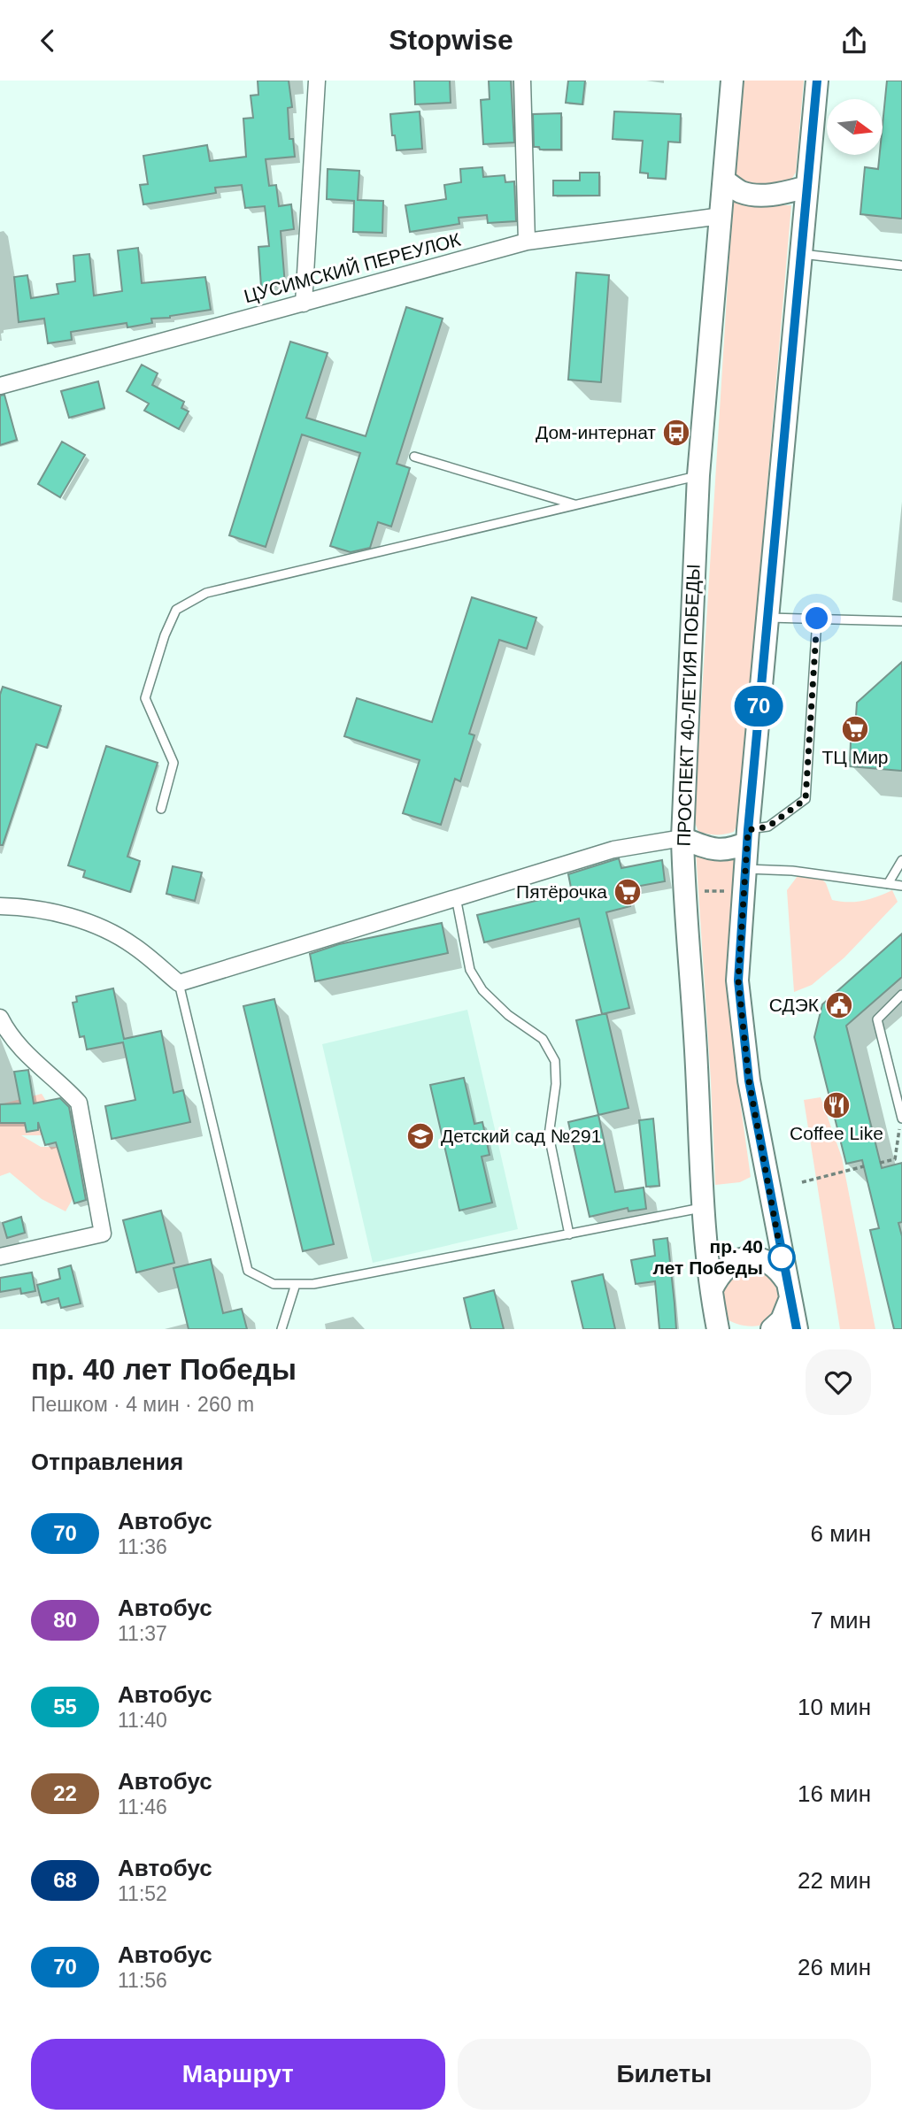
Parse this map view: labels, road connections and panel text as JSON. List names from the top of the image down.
{
  "streets": {
    "main road": ["ПРОСПЕКТ 40-ЛЕТИЯ ПОБЕДЫ"],
    "street": ["ЦУСИМСКИЙ ПЕРЕУЛОК"]
  },
  "crossings": [
    ["ЦУСИМСКИЙ ПЕРЕУЛОК", "ПРОСПЕКТ 40-ЛЕТИЯ ПОБЕДЫ"]
  ],
  "places": {
    "bus stop": ["Дом-интернат"],
    "supermarket": ["ТЦ Мир", "Пятёрочка"],
    "public building": ["СДЭК"],
    "restaurant": ["Coffee Like"],
    "school or university": ["Детский сад №291"],
    "other": ["пр. 40 лет Победы"]
  },
  "lines": ["bus line 70"],
  "north": "right",
  "page": {
    "header": "Stopwise",
    "on_map": "70",
    "heading": [
      ["пр. 40 лет Победы", "Пешком · 4 мин · 260 m"],
      "Отправления"
    ],
    "list": [
      {
        "mark": "70",
        "name": "Автобус",
        "note": "11:36",
        "value": "6 мин"
      },
      {
        "mark": "80",
        "name": "Автобус",
        "note": "11:37",
        "value": "7 мин"
      },
      {
        "mark": "55",
        "name": "Автобус",
        "note": "11:40",
        "value": "10 мин"
      },
      {
        "mark": "22",
        "name": "Автобус",
        "note": "11:46",
        "value": "16 мин"
      },
      {
        "mark": "68",
        "name": "Автобус",
        "note": "11:52",
        "value": "22 мин"
      },
      {
        "mark": "70",
        "name": "Автобус",
        "note": "11:56",
        "value": "26 мин"
      }
    ],
    "buttons": ["Маршрут", "Билеты"]
  }
}
